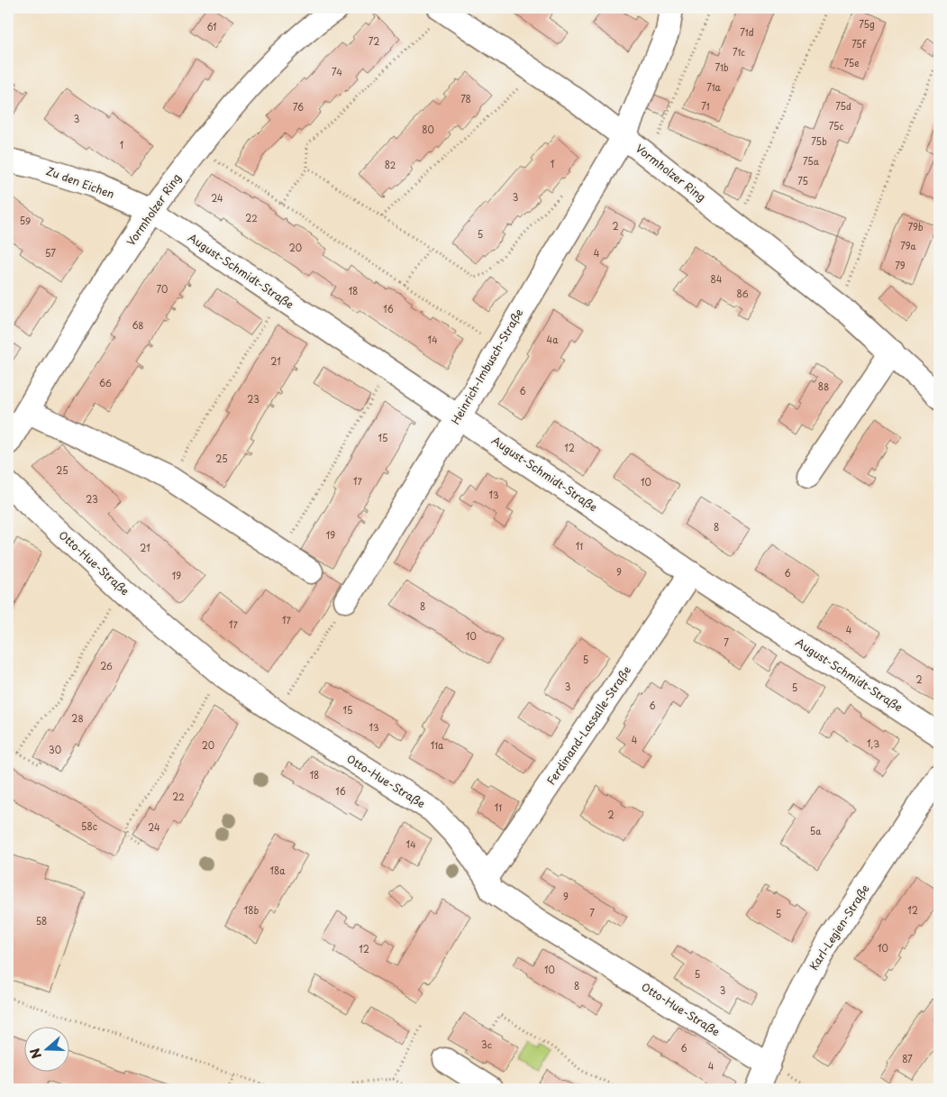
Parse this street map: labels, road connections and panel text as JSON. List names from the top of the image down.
{
  "streets": {
    "street": [
      "Vormholzer Ring",
      "Zu den Eichen",
      "August-Schmidt-Straße",
      "Heinrich-Imbusch-Straße",
      "Otto-Hue-Straße",
      "Ferdinand-Lassalle-Straße",
      "Karl-Legien-Straße"
    ]
  },
  "crossings": [
    ["Vormholzer Ring", "Zu den Eichen"],
    ["Vormholzer Ring", "August-Schmidt-Straße"],
    ["Vormholzer Ring", "Heinrich-Imbusch-Straße"],
    ["Zu den Eichen", "August-Schmidt-Straße"],
    ["August-Schmidt-Straße", "Heinrich-Imbusch-Straße"],
    ["August-Schmidt-Straße", "Ferdinand-Lassalle-Straße"],
    ["Otto-Hue-Straße", "Ferdinand-Lassalle-Straße"],
    ["Otto-Hue-Straße", "Karl-Legien-Straße"]
  ],
  "house_numbers": [
    "75g",
    "61",
    "71d",
    "72",
    "75f",
    "71c",
    "75e",
    "71b",
    "74",
    "71a",
    "78",
    "71",
    "75d",
    "76",
    "3",
    "75c",
    "80",
    "75b",
    "1",
    "75a",
    "1",
    "82",
    "75",
    "3",
    "24",
    "22",
    "59",
    "2",
    "79b",
    "5",
    "79a",
    "20",
    "57",
    "4",
    "79",
    "84",
    "70",
    "18",
    "86",
    "16",
    "68",
    "14",
    "4a",
    "21",
    "66",
    "88",
    "6",
    "23",
    "15",
    "12",
    "25",
    "25",
    "17",
    "10",
    "13",
    "23",
    "8",
    "19",
    "11",
    "21",
    "9",
    "6",
    "19",
    "8",
    "17",
    "17",
    "4",
    "10",
    "7",
    "5",
    "26",
    "2",
    "3",
    "5",
    "6",
    "15",
    "28",
    "13",
    "4",
    "1,3",
    "20",
    "11a",
    "30",
    "18",
    "16",
    "22",
    "11",
    "2",
    "58c",
    "24",
    "5a",
    "14",
    "18a",
    "9",
    "18b",
    "12",
    "7",
    "5",
    "58",
    "10",
    "12",
    "10",
    "5",
    "8",
    "3",
    "3c",
    "6",
    "87",
    "4"
  ],
  "north": "left"
}
